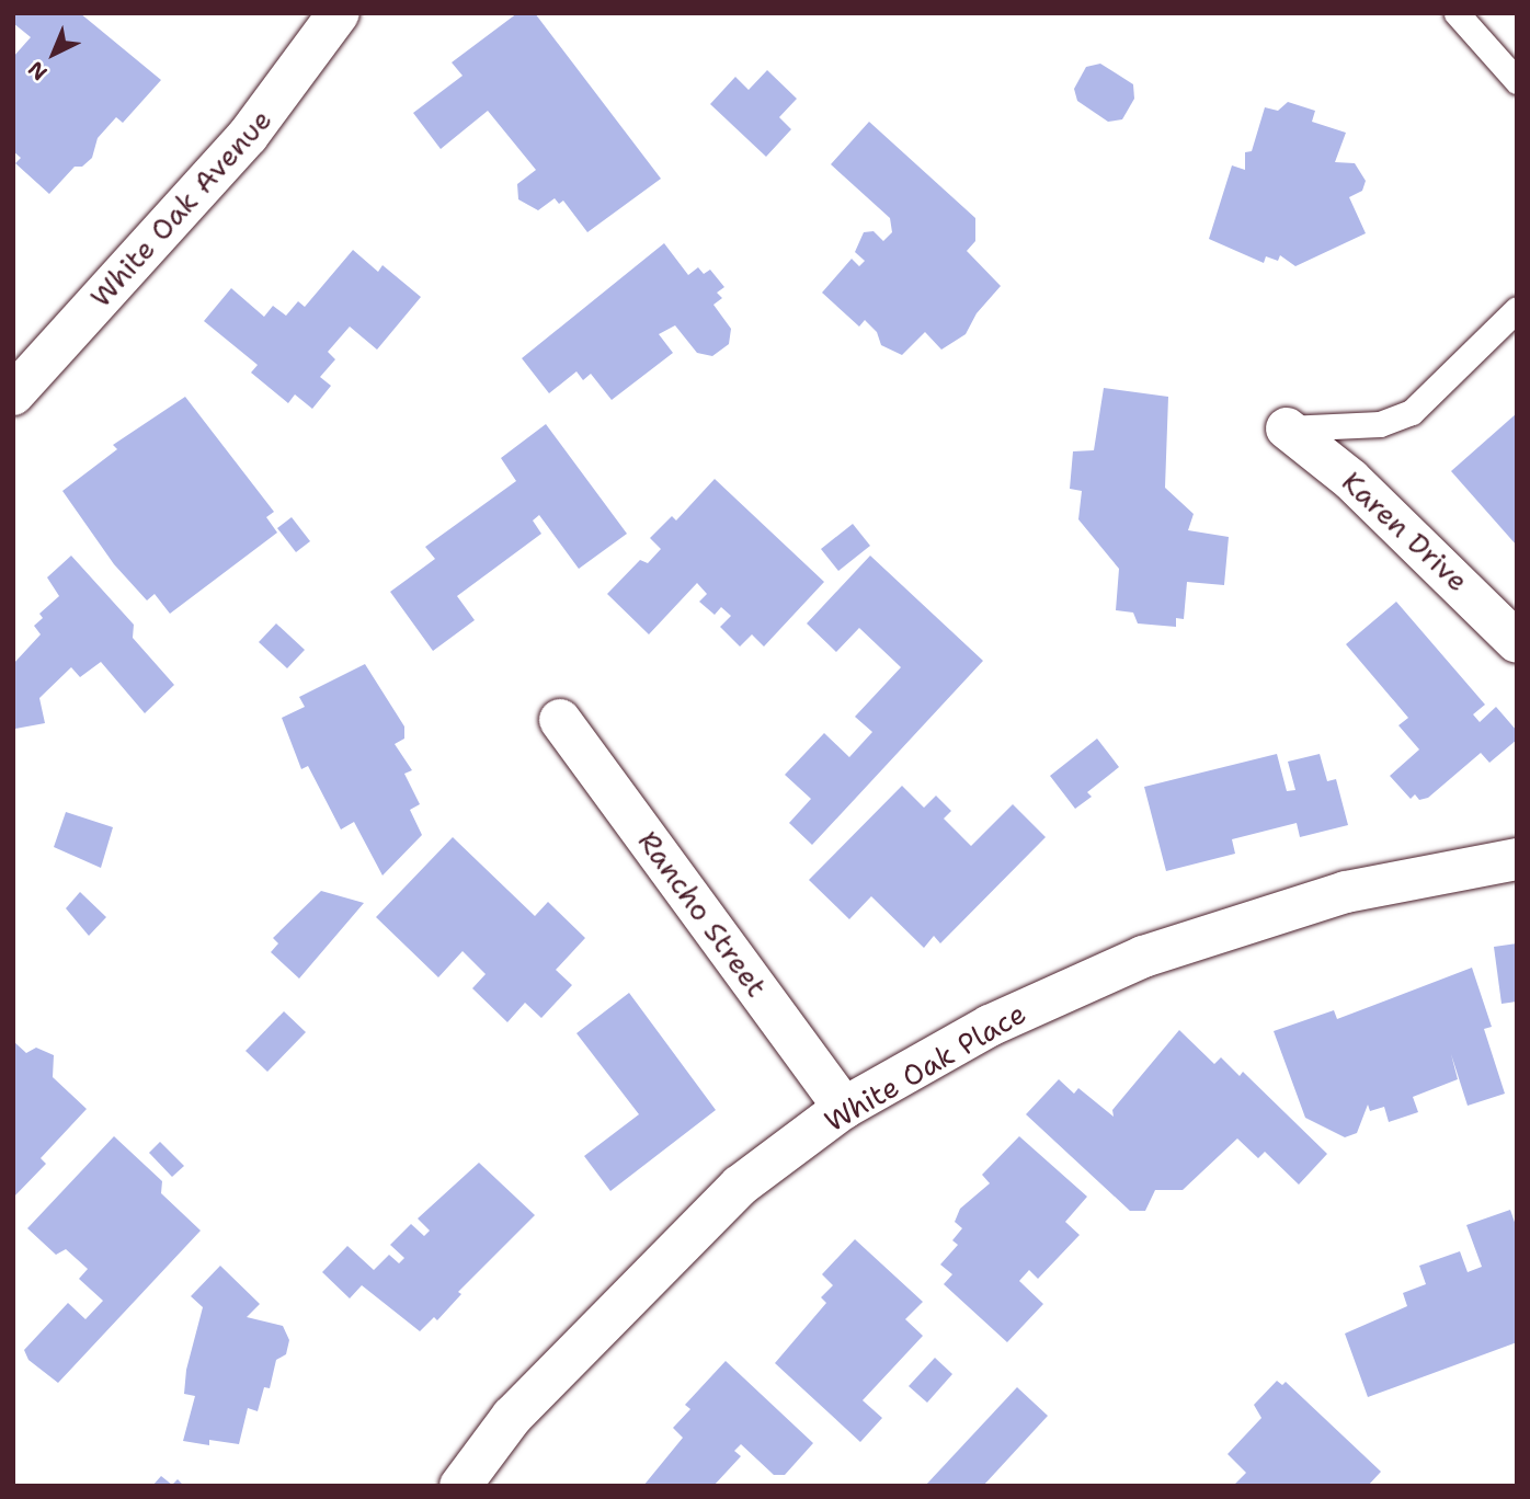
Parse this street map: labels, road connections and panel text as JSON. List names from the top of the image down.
{
  "streets": {
    "street": [
      "White Oak Avenue",
      "Karen Drive",
      "Rancho Street",
      "White Oak Place"
    ]
  },
  "crossings": [
    ["Rancho Street", "White Oak Place"]
  ],
  "north": "bottom left"
}
